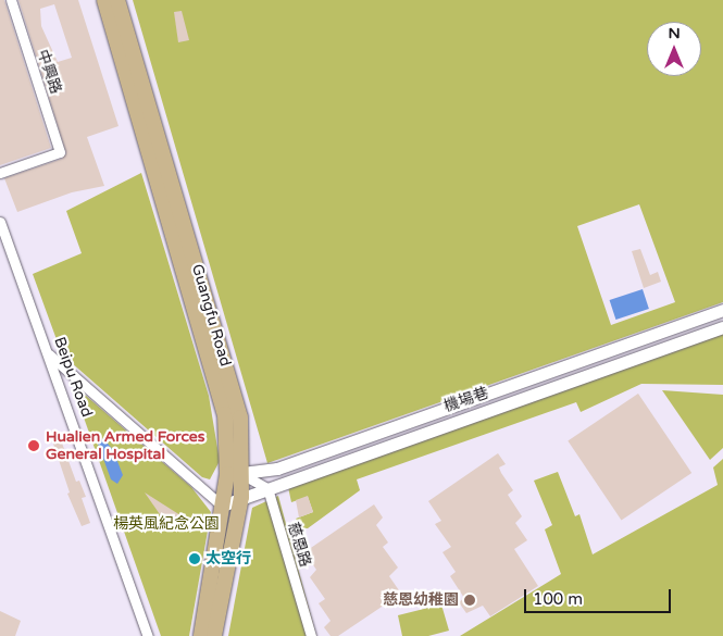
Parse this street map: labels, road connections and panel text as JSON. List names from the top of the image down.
{
  "streets": {
    "main road": ["Guangfu Road"],
    "street": [
      "中興路",
      "Beipu Road",
      "機場巷",
      "慈恩路"
    ]
  },
  "crossings": [
    ["Guangfu Road", "機場巷"],
    ["機場巷", "慈恩路"]
  ],
  "parks": ["楊英風紀念公園"],
  "places": ["Hualien Armed Forces General Hospital", "太空行", "慈恩幼稚園"],
  "scale_bar": "100 m",
  "north": "top"
}
